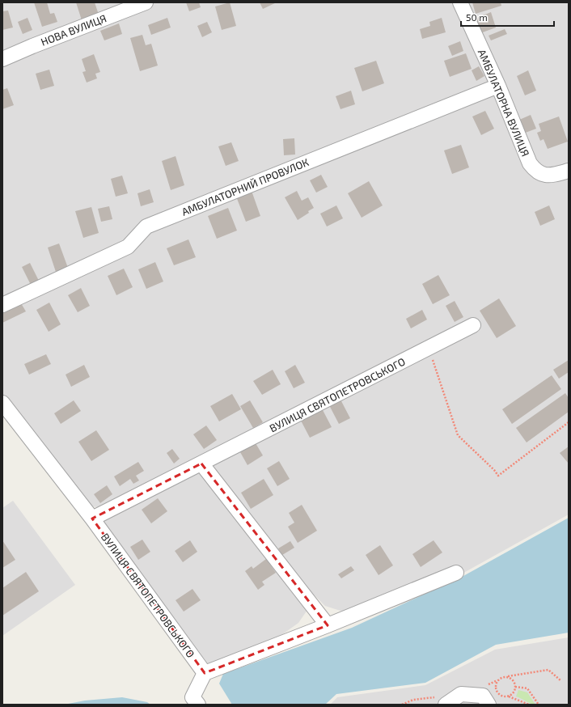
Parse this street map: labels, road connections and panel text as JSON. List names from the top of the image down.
{
  "streets": {
    "street": [
      "НОВА ВУЛИЦЯ",
      "АМБУЛАТОРНА ВУЛИЦЯ",
      "АМБУЛАТОРНИЙ ПРОВУЛОК",
      "ВУЛИЦЯ СВЯТОПЕТРОВСЬКОГО"
    ]
  },
  "crossings": [
    ["АМБУЛАТОРНА ВУЛИЦЯ", "АМБУЛАТОРНИЙ ПРОВУЛОК"]
  ],
  "scale_bar": "50 m"
}
